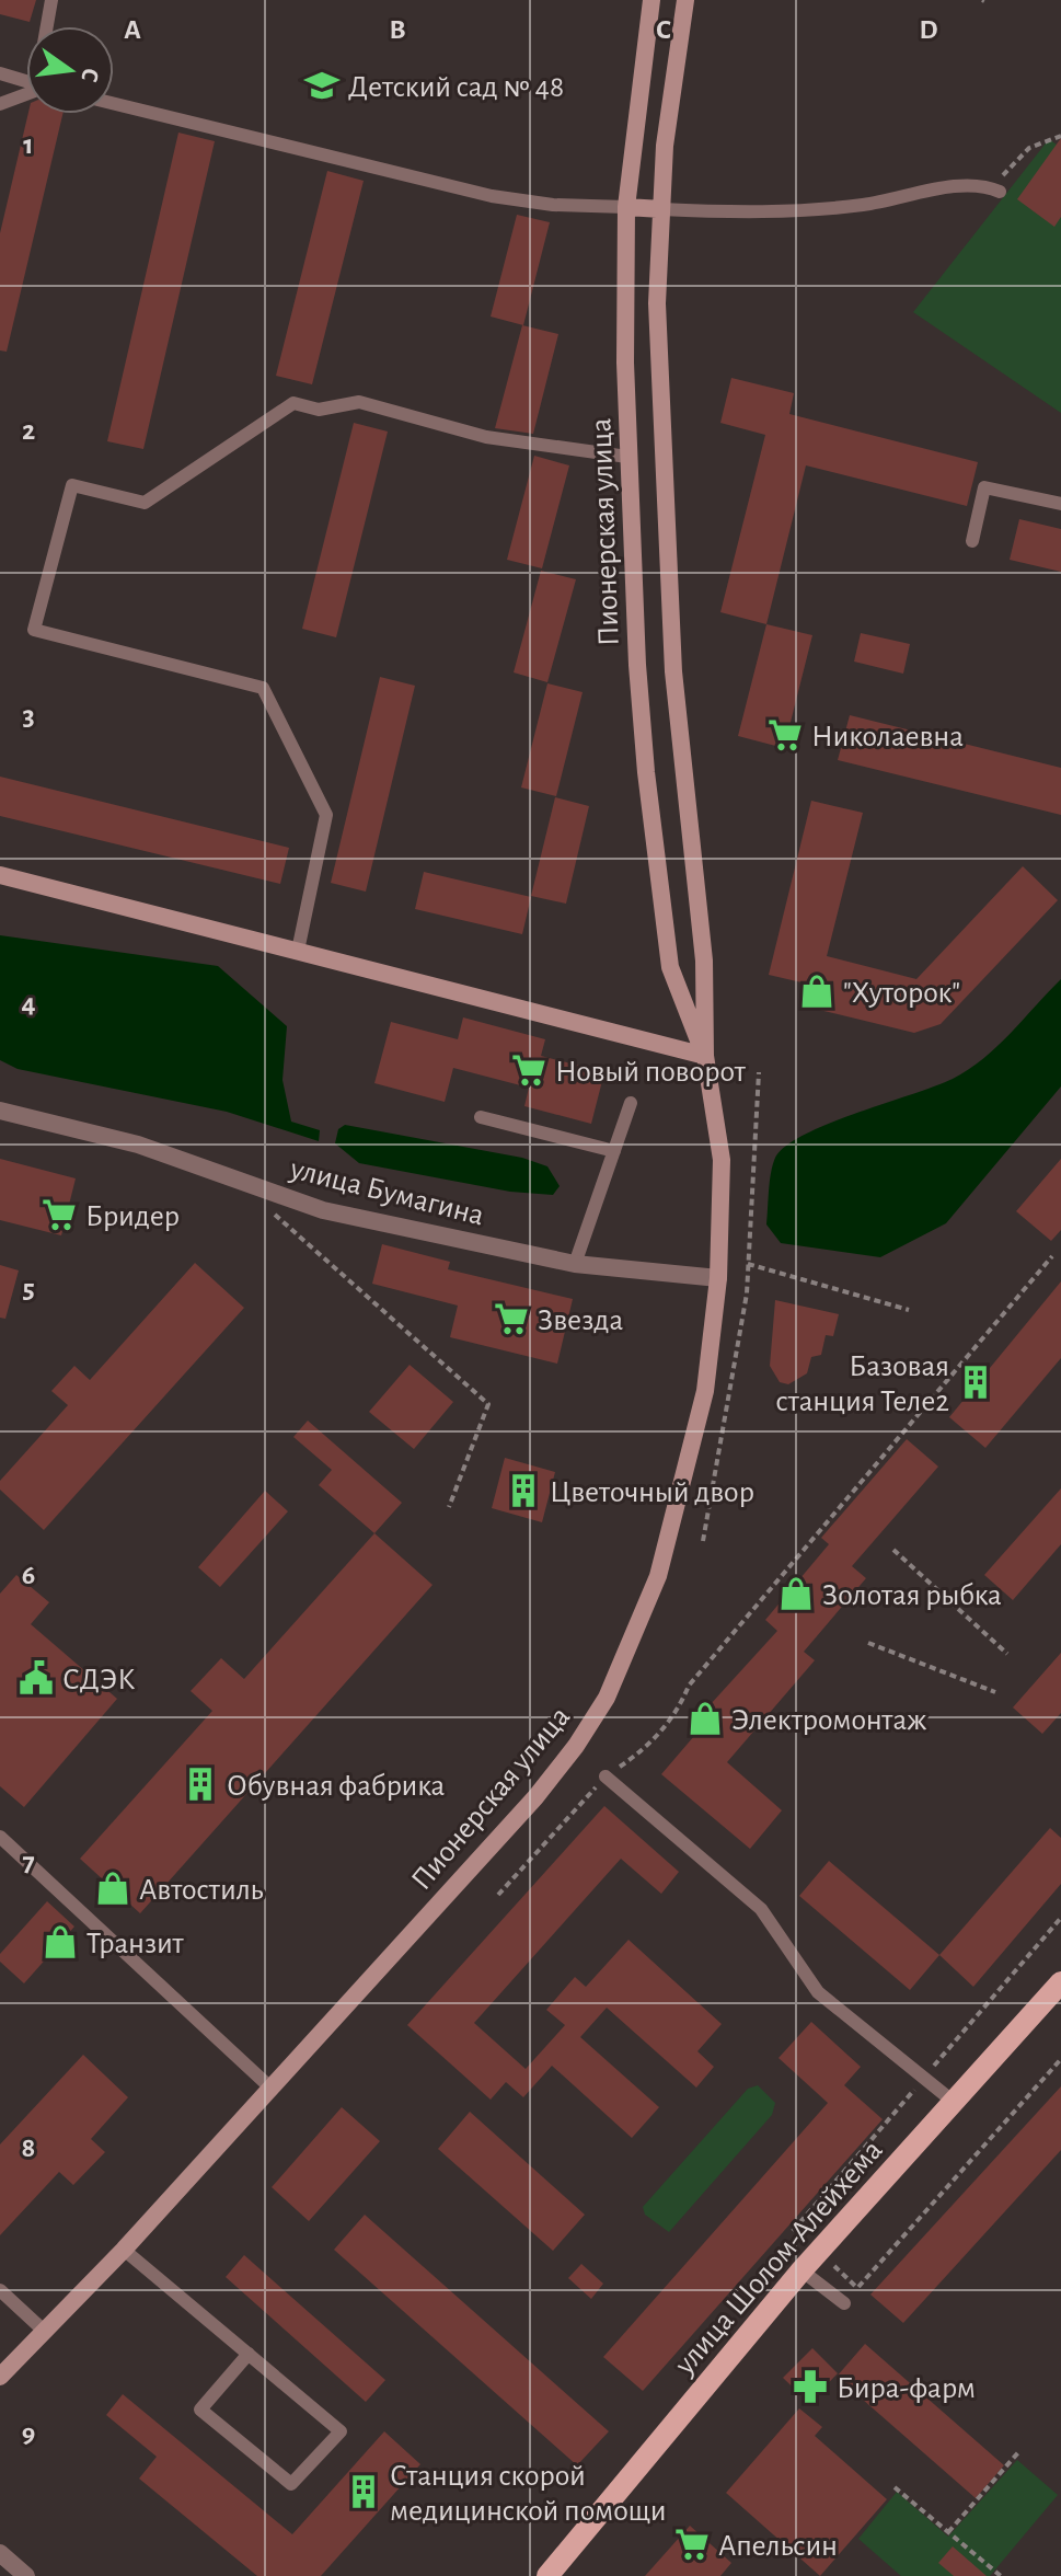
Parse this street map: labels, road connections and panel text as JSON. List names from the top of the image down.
{
  "streets": {
    "main road": ["Пионерская улица", "улица Шолом-Алейхема"],
    "street": ["улица Бумагина"]
  },
  "crossings": [
    ["Пионерская улица", "улица Бумагина"]
  ],
  "places": {
    "school or university": ["Детский сад № 48"],
    "supermarket": [
      "Николаевна",
      "Новый поворот",
      "Бридер",
      "Звезда",
      "Апельсин"
    ],
    "shop": [
      "\"Хуторок\"",
      "Золотая рыбка",
      "Электромонтаж",
      "Автостиль",
      "Транзит"
    ],
    "building": [
      "Базовая станция Теле2",
      "Цветочный двор",
      "Обувная фабрика",
      "Станция скорой медицинской помощи"
    ],
    "public building": ["СДЭК"],
    "pharmacy": ["Бира-фарм"]
  },
  "north": "right",
  "grid": {
    "columns": [
      "A",
      "B",
      "C",
      "D"
    ],
    "rows": [
      "1",
      "2",
      "3",
      "4",
      "5",
      "6",
      "7",
      "8",
      "9"
    ]
  }
}
